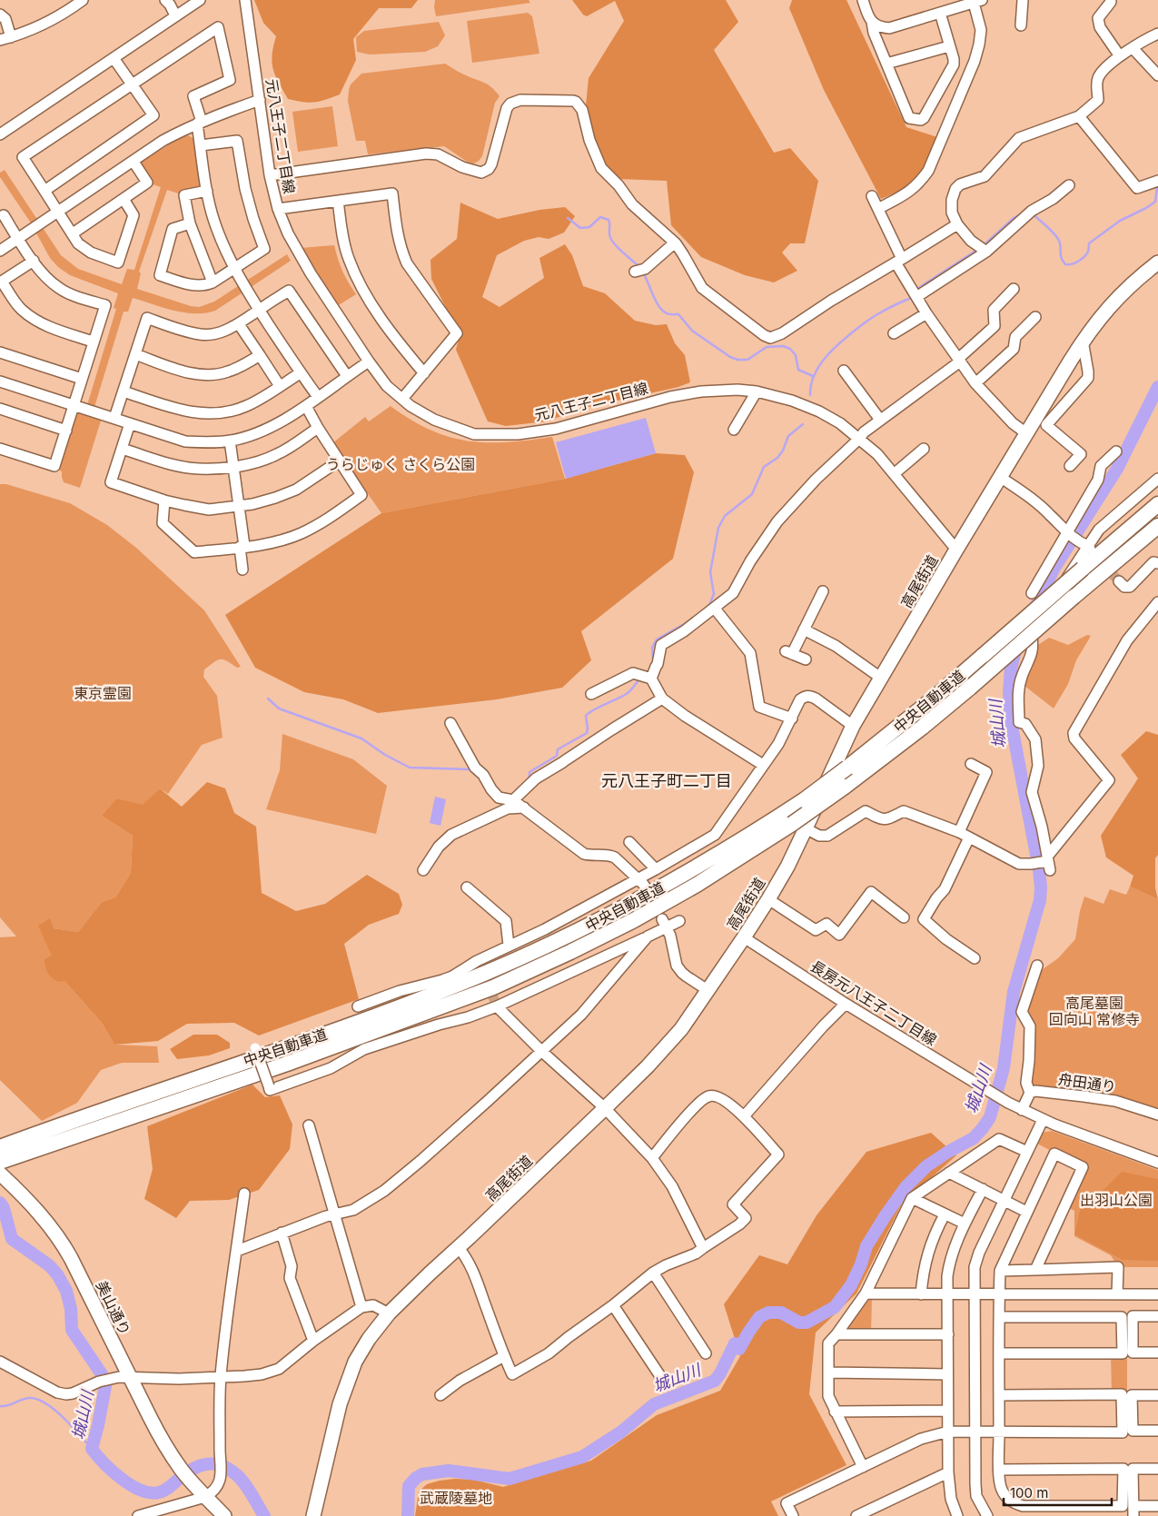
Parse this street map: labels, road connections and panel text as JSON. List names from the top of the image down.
{
  "streets": {
    "highway": ["中央自動車道"],
    "main road": ["高尾街道", "美山通り"],
    "street": ["元八王子二丁目線", "長房元八王子二丁目線", "舟田通り"]
  },
  "crossings": [
    ["元八王子二丁目線", "高尾街道"],
    ["高尾街道", "中央自動車道"],
    ["高尾街道", "長房元八王子二丁目線"]
  ],
  "districts": ["元八王子町二丁目"],
  "water": ["城山川"],
  "parks": [
    "うらじゅく さくら公園",
    "東京霊園",
    "高尾墓園 回向山 常修寺",
    "出羽山公園",
    "武蔵陵墓地"
  ],
  "scale_bar": "100 m"
}
